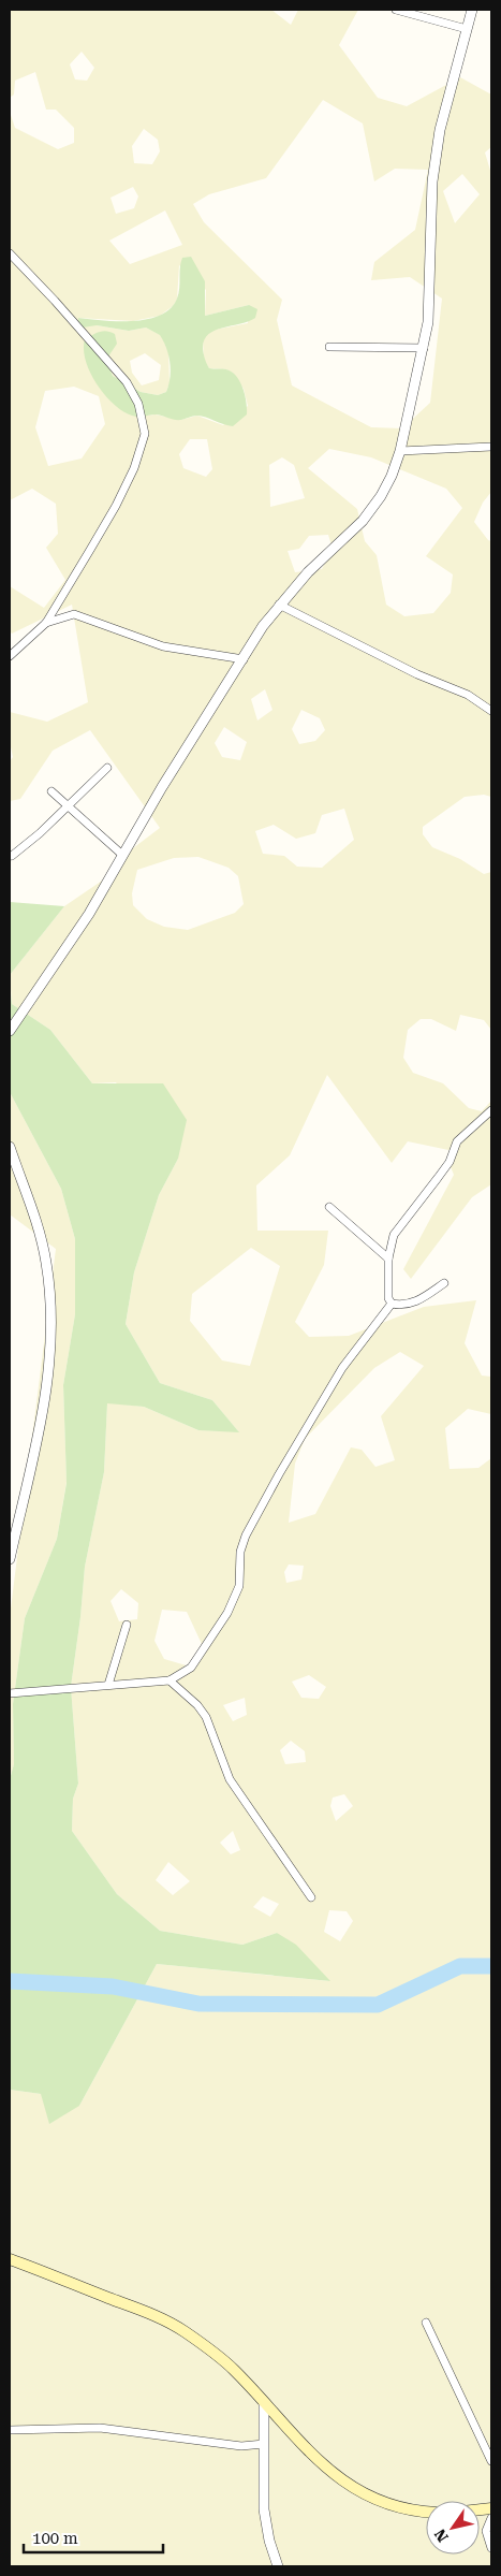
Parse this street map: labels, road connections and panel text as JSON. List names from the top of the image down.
{
  "scale_bar": "100 m",
  "north": "bottom left"
}
